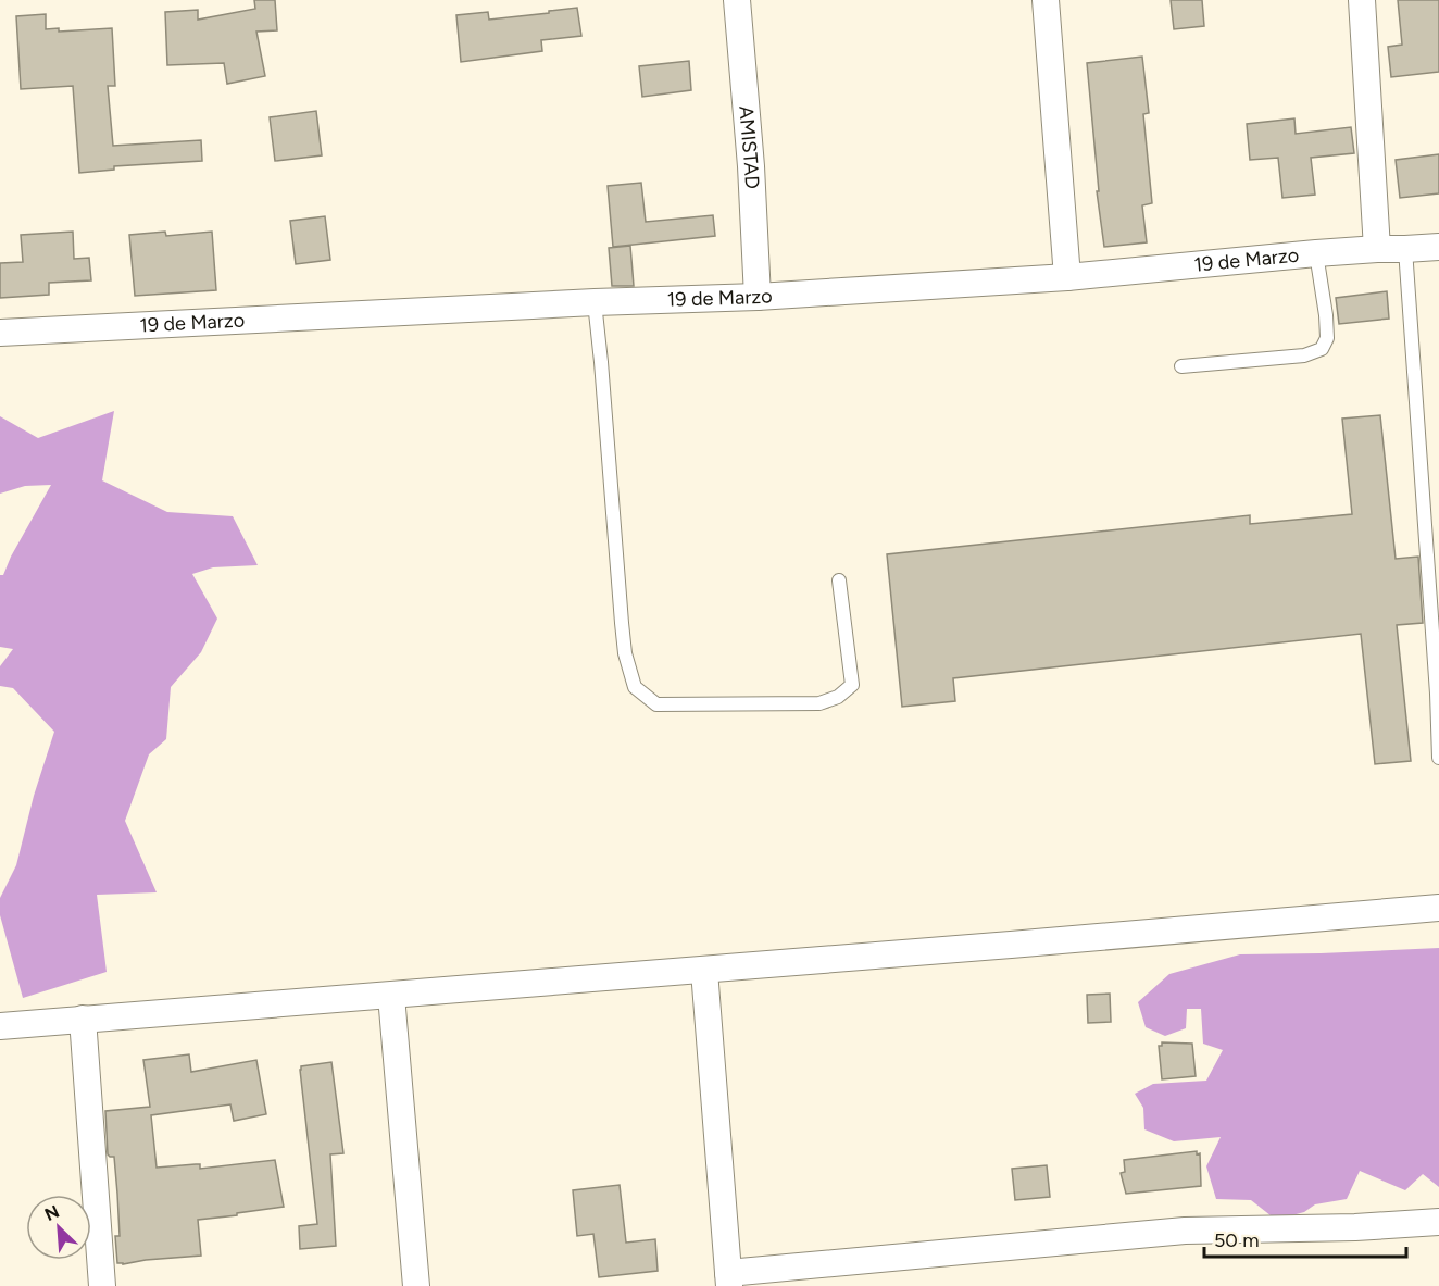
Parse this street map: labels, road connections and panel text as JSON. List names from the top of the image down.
{
  "streets": {
    "street": ["AMISTAD", "19 de Marzo"]
  },
  "crossings": [
    ["AMISTAD", "19 de Marzo"]
  ],
  "scale_bar": "50 m",
  "north": "top left"
}
